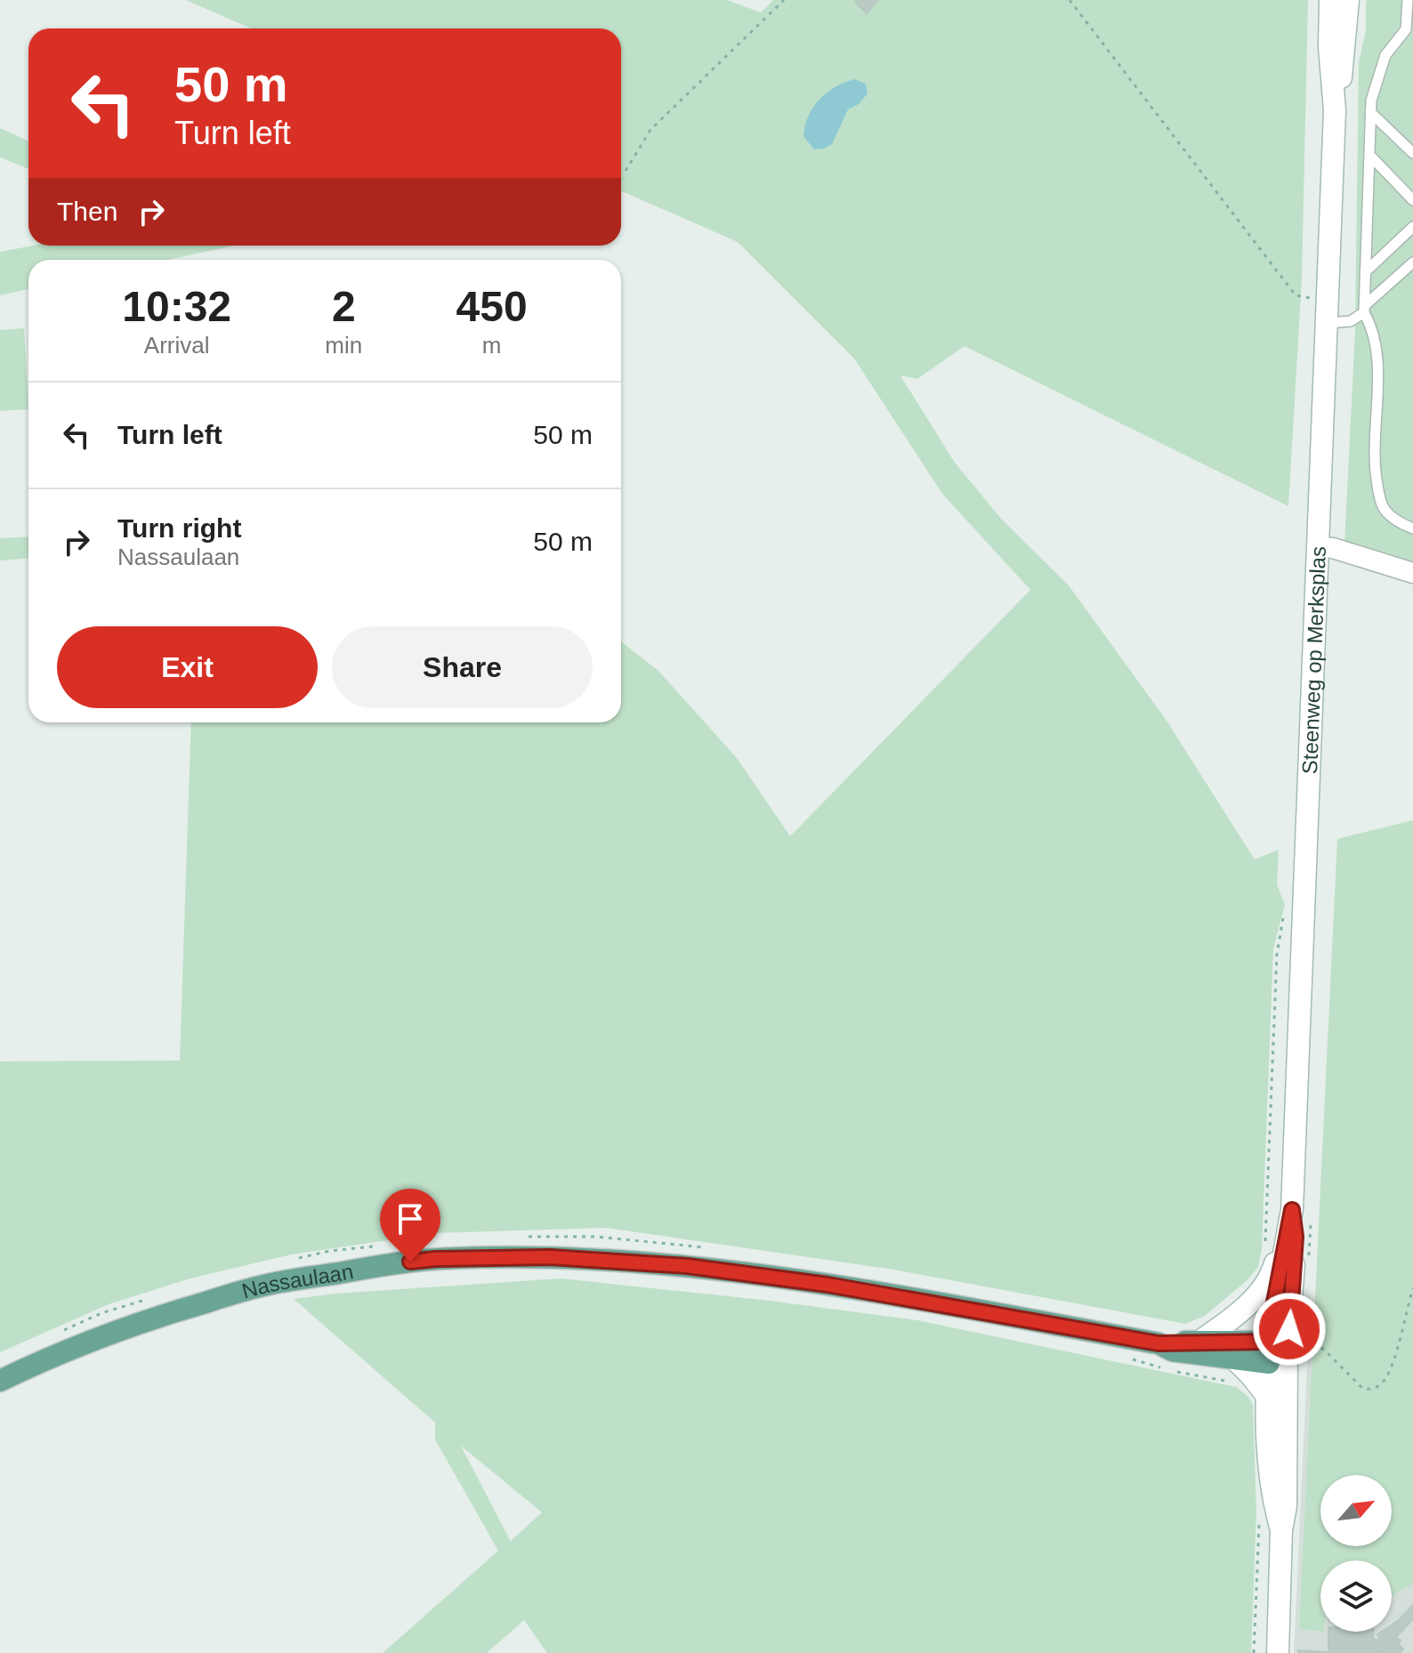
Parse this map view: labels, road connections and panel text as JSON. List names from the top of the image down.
{
  "streets": {
    "main road": ["Steenweg op Merksplas", "Nassaulaan"]
  },
  "crossings": [
    ["Steenweg op Merksplas", "Nassaulaan"]
  ],
  "north": "top right",
  "page": {
    "turn": ["50 m", "Turn left"],
    "then": "Then",
    "eta": [
      "10:32",
      "Arrival",
      "2",
      "min",
      "450",
      "m"
    ],
    "list": [
      {
        "name": "Turn left",
        "value": "50 m"
      },
      {
        "name": "Turn right",
        "note": "Nassaulaan",
        "value": "50 m"
      }
    ],
    "buttons": ["Exit", "Share"]
  }
}
